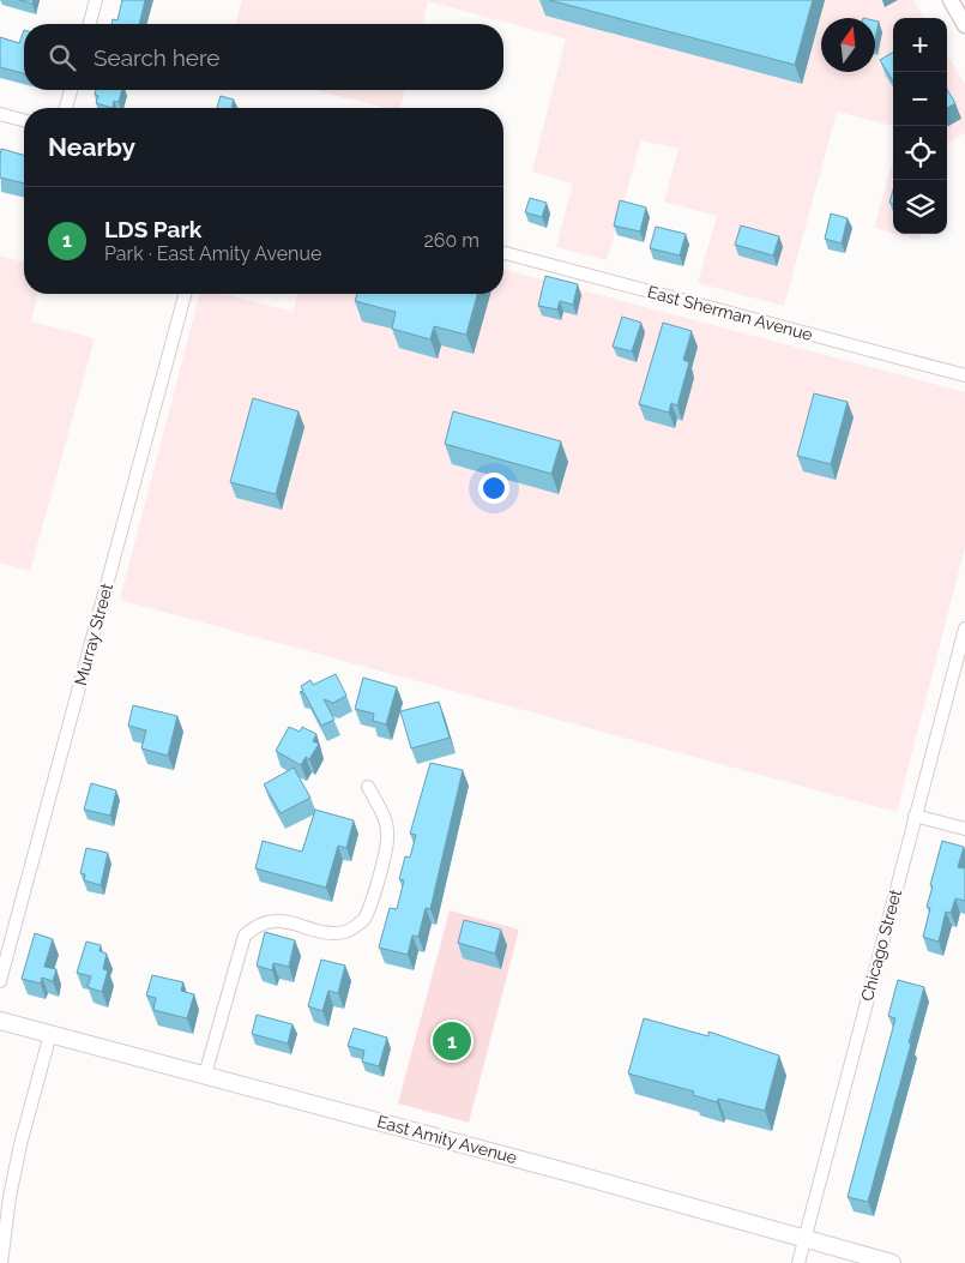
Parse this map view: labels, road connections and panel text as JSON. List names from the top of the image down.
{
  "streets": {
    "main road": ["East Amity Avenue"],
    "street": ["East Sherman Avenue", "Murray Street", "Chicago Street"]
  },
  "crossings": [
    ["Chicago Street", "East Amity Avenue"]
  ],
  "north": "top",
  "page": {
    "map_buttons": ["+", "−"],
    "search": "Search here",
    "heading": "Nearby",
    "list": [
      {
        "mark": "1",
        "name": "LDS Park",
        "note": "Park · East Amity Avenue",
        "value": "260 m"
      }
    ],
    "pins": "1"
  }
}
